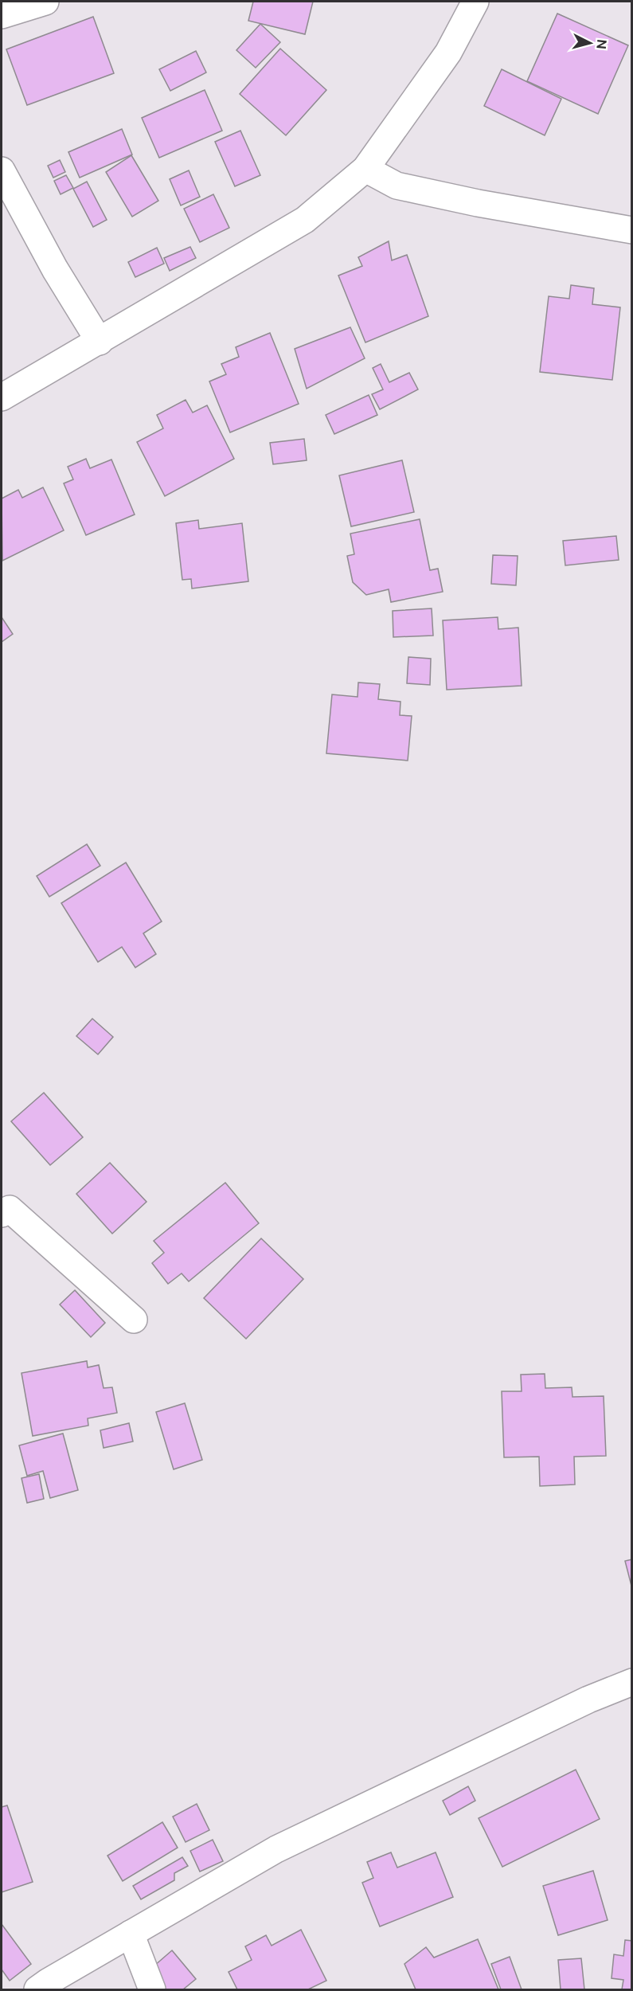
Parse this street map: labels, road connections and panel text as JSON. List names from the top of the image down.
{
  "north": "right"
}
